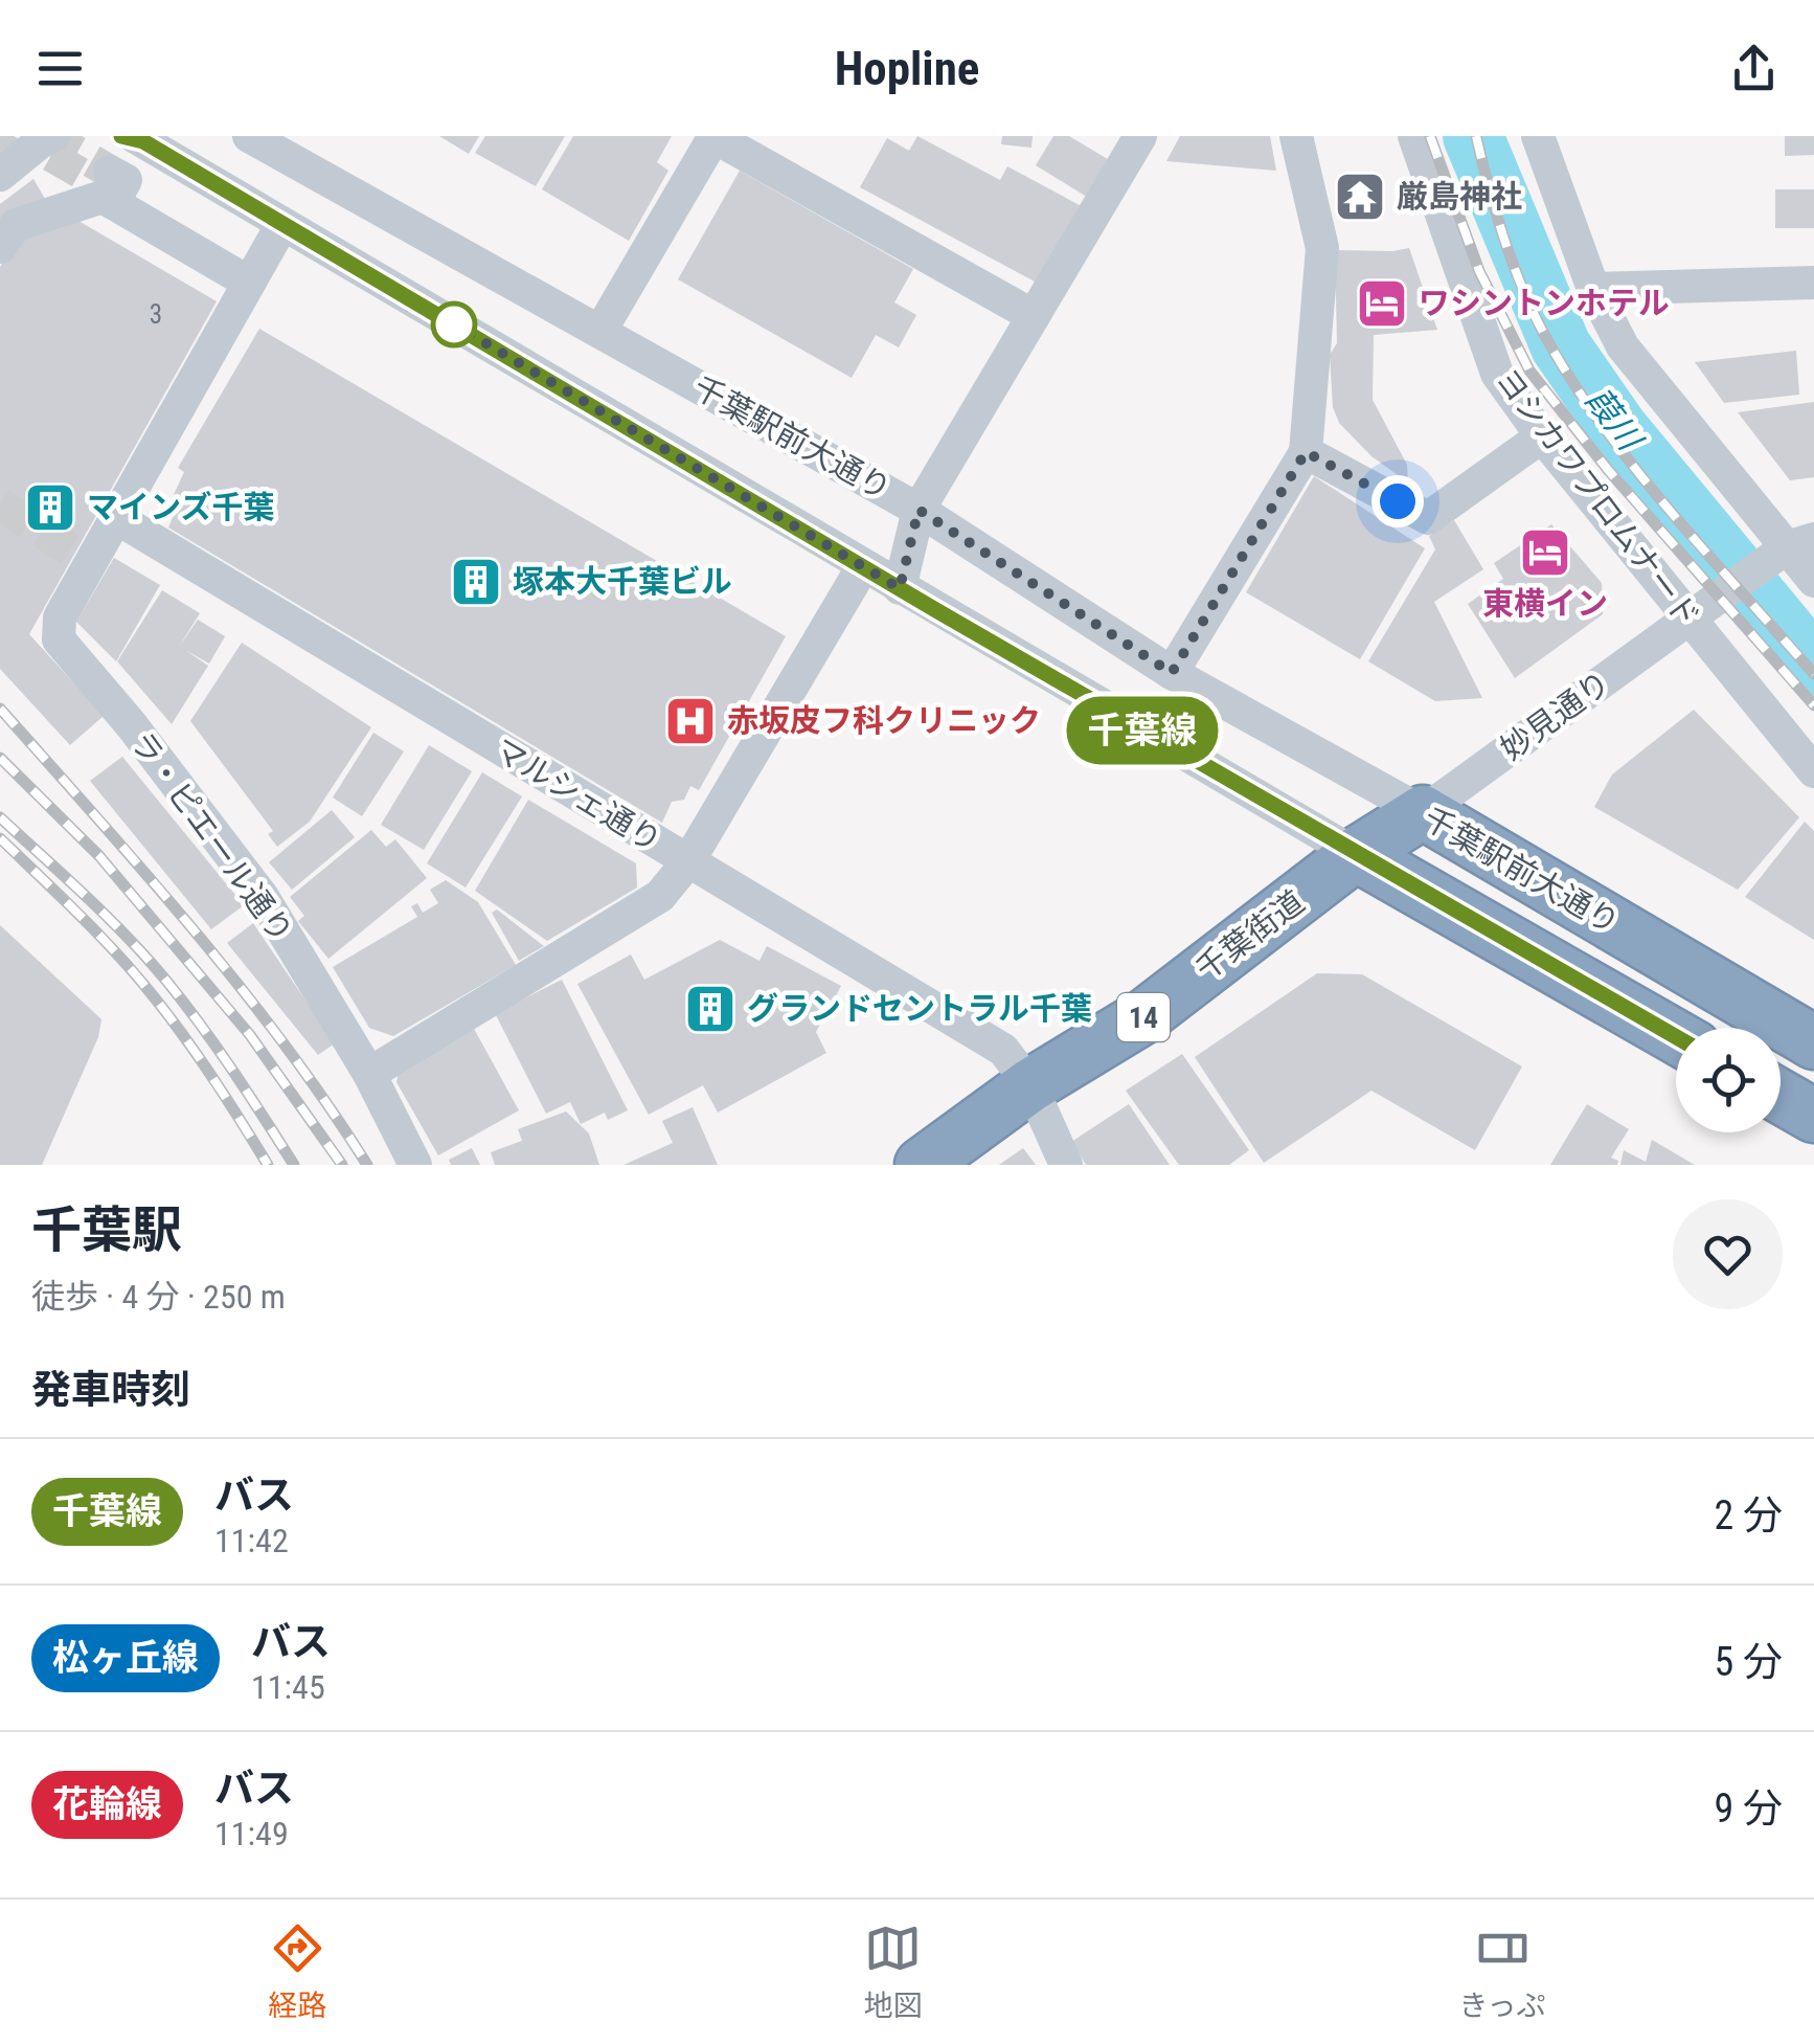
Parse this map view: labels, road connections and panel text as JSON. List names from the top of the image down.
{
  "streets": {
    "highway": ["千葉駅前大通り", "千葉街道", "14"],
    "street": [
      "ヨシカワプロムナード",
      "妙見通り",
      "マルシェ通り",
      "ラ・ピエール通り"
    ]
  },
  "crossings": [
    ["千葉駅前大通り", "妙見通り"],
    ["千葉駅前大通り", "千葉街道"],
    ["ヨシカワプロムナード", "妙見通り"],
    ["妙見通り", "千葉街道"],
    ["マルシェ通り", "ラ・ピエール通り"],
    ["マルシェ通り", "千葉街道"]
  ],
  "water": ["葭川"],
  "places": {
    "temple": ["厳島神社"],
    "hotel": ["ワシントンホテル", "東横イン"],
    "building": ["マインズ千葉", "塚本大千葉ビル", "グランドセントラル千葉"],
    "hospital": ["赤坂皮フ科クリニック"]
  },
  "lines": ["bus line 千葉線"],
  "house_numbers": ["3"],
  "page": {
    "header": "Hopline",
    "on_map": "千葉線",
    "heading": [
      ["千葉駅", "徒歩 · 4 分 · 250 m"],
      "発車時刻"
    ],
    "list": [
      {
        "mark": "千葉線",
        "name": "バス",
        "note": "11:42",
        "value": "2 分"
      },
      {
        "mark": "松ヶ丘線",
        "name": "バス",
        "note": "11:45",
        "value": "5 分"
      },
      {
        "mark": "花輪線",
        "name": "バス",
        "note": "11:49",
        "value": "9 分"
      }
    ],
    "tabs": ["経路", "地図", "きっぷ"]
  }
}
